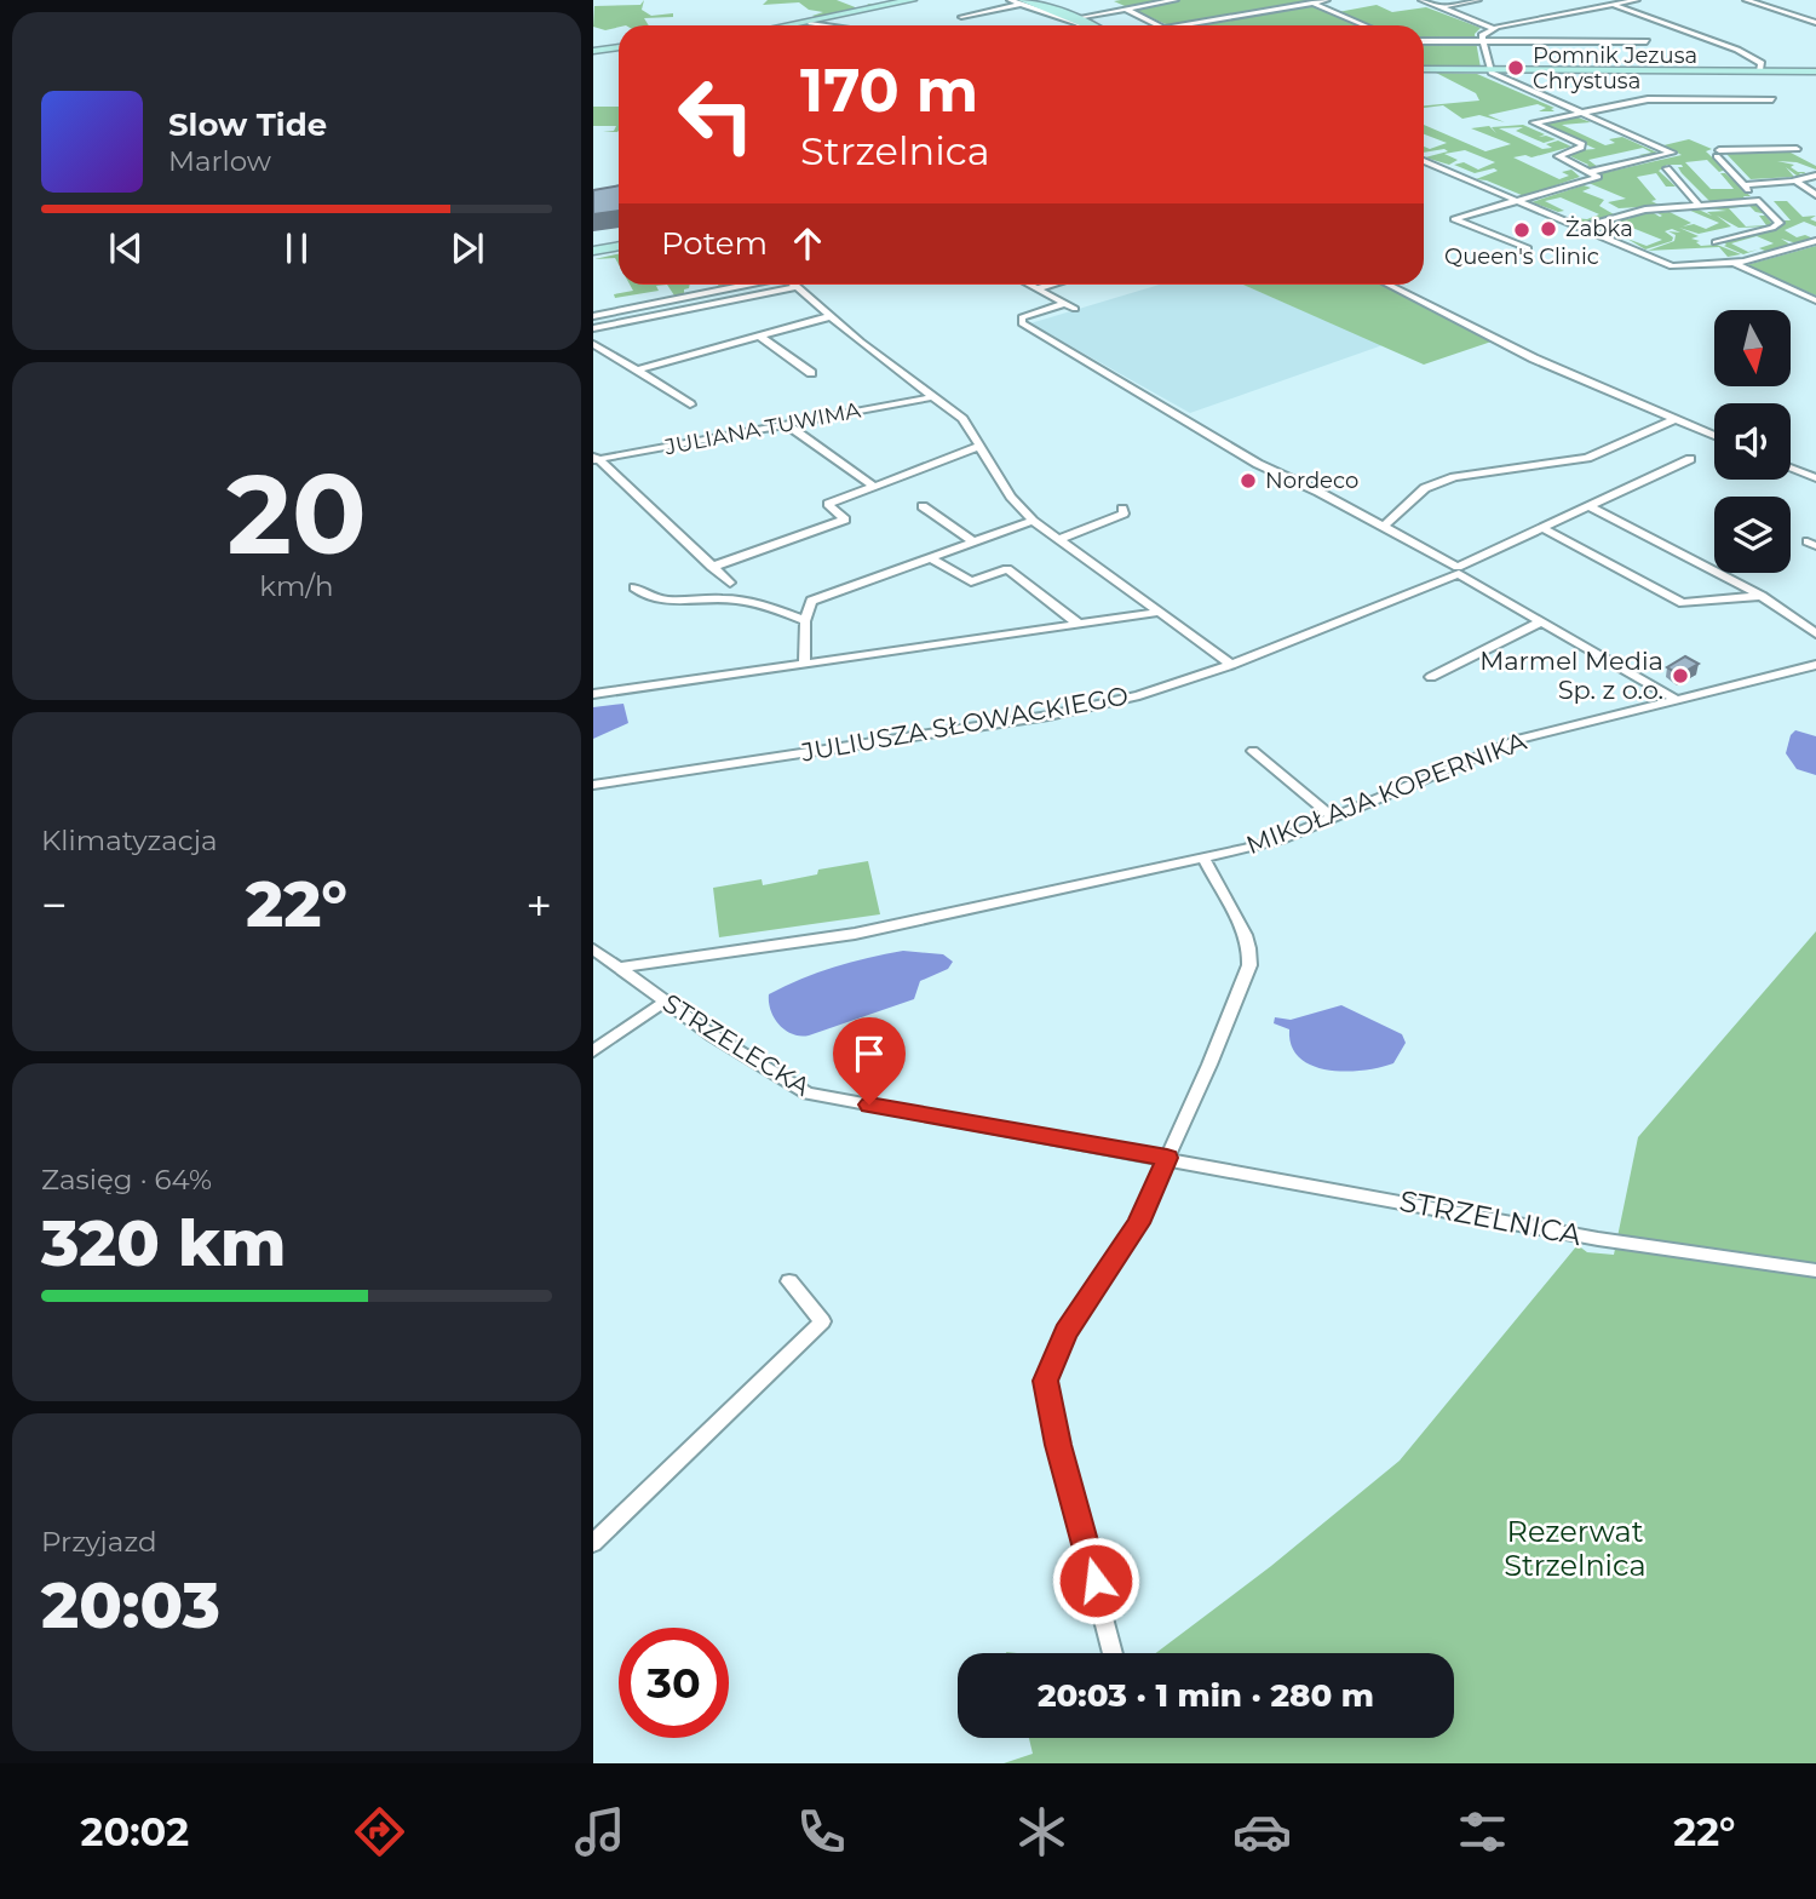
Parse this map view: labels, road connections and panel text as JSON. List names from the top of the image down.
{
  "streets": {
    "street": [
      "JULIANA TUWIMA",
      "JULIUSZA SŁOWACKIEGO",
      "MIKOŁAJA KOPERNIKA",
      "STRZELECKA",
      "STRZELNICA"
    ]
  },
  "crossings": [
    ["MIKOŁAJA KOPERNIKA", "STRZELECKA"],
    ["STRZELECKA", "STRZELNICA"]
  ],
  "parks": ["Rezerwat Strzelnica"],
  "places": [
    "Pomnik Jezusa Chrystusa",
    "Żabka",
    "Queen's Clinic",
    "Nordeco",
    "Marmel Media Sp. z o.o."
  ],
  "north": "bottom",
  "page": {
    "turn": ["170 m", "Strzelnica"],
    "song": ["Slow Tide", "Marlow"],
    "then": "Potem",
    "tile": [
      ["20", "km/h"],
      "Klimatyzacja",
      ["Zasięg · 64%", "320 km"],
      ["Przyjazd", "20:03"]
    ],
    "heat": ["−", "22°", "+"],
    "limit": "30",
    "trip": "20:03 · 1 min · 280 m",
    "tabs": ["20:02", "22°"]
  }
}
